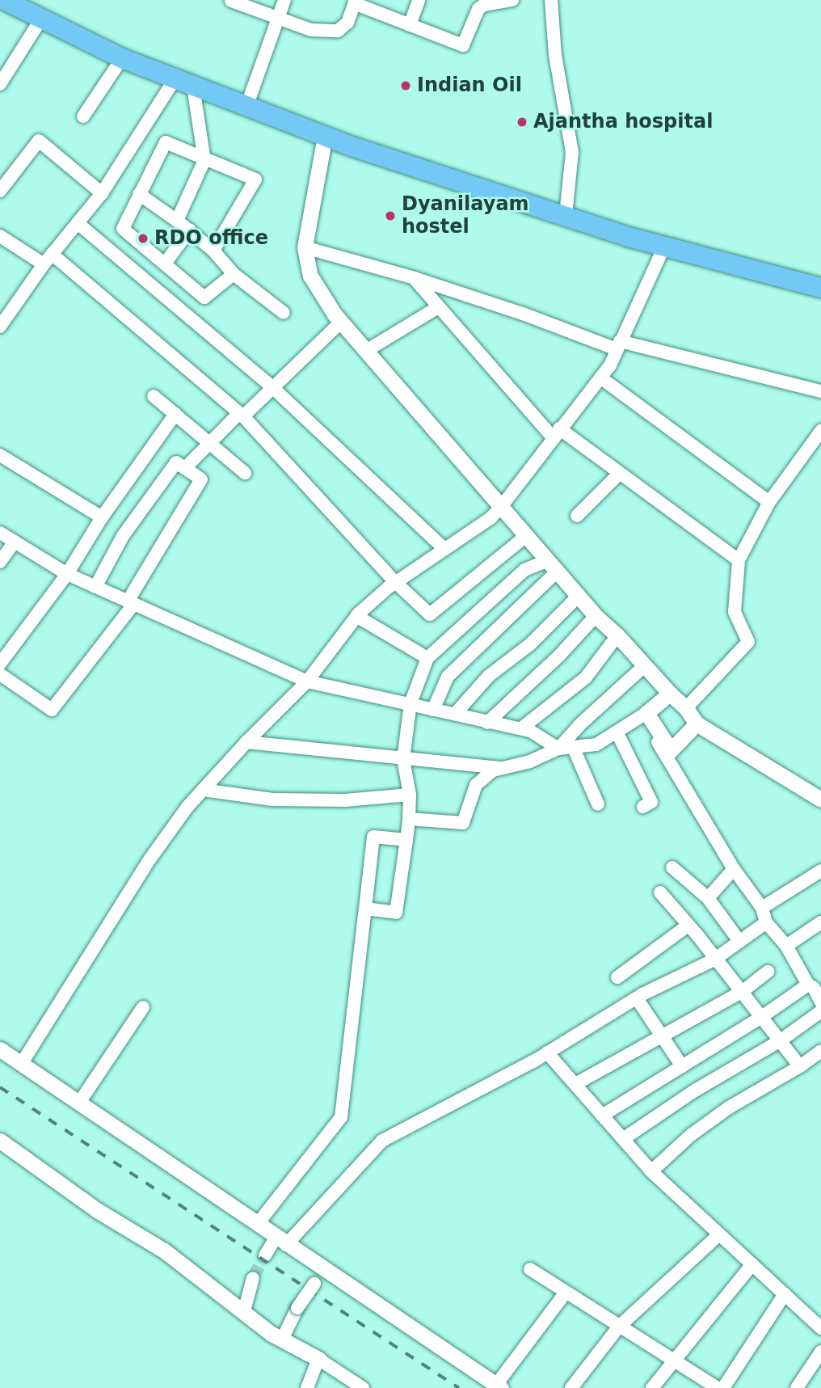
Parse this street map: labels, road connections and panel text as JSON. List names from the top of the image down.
{
  "places": [
    "Indian Oil",
    "Ajantha hospital",
    "Dyanilayam hostel",
    "RDO office"
  ]
}
